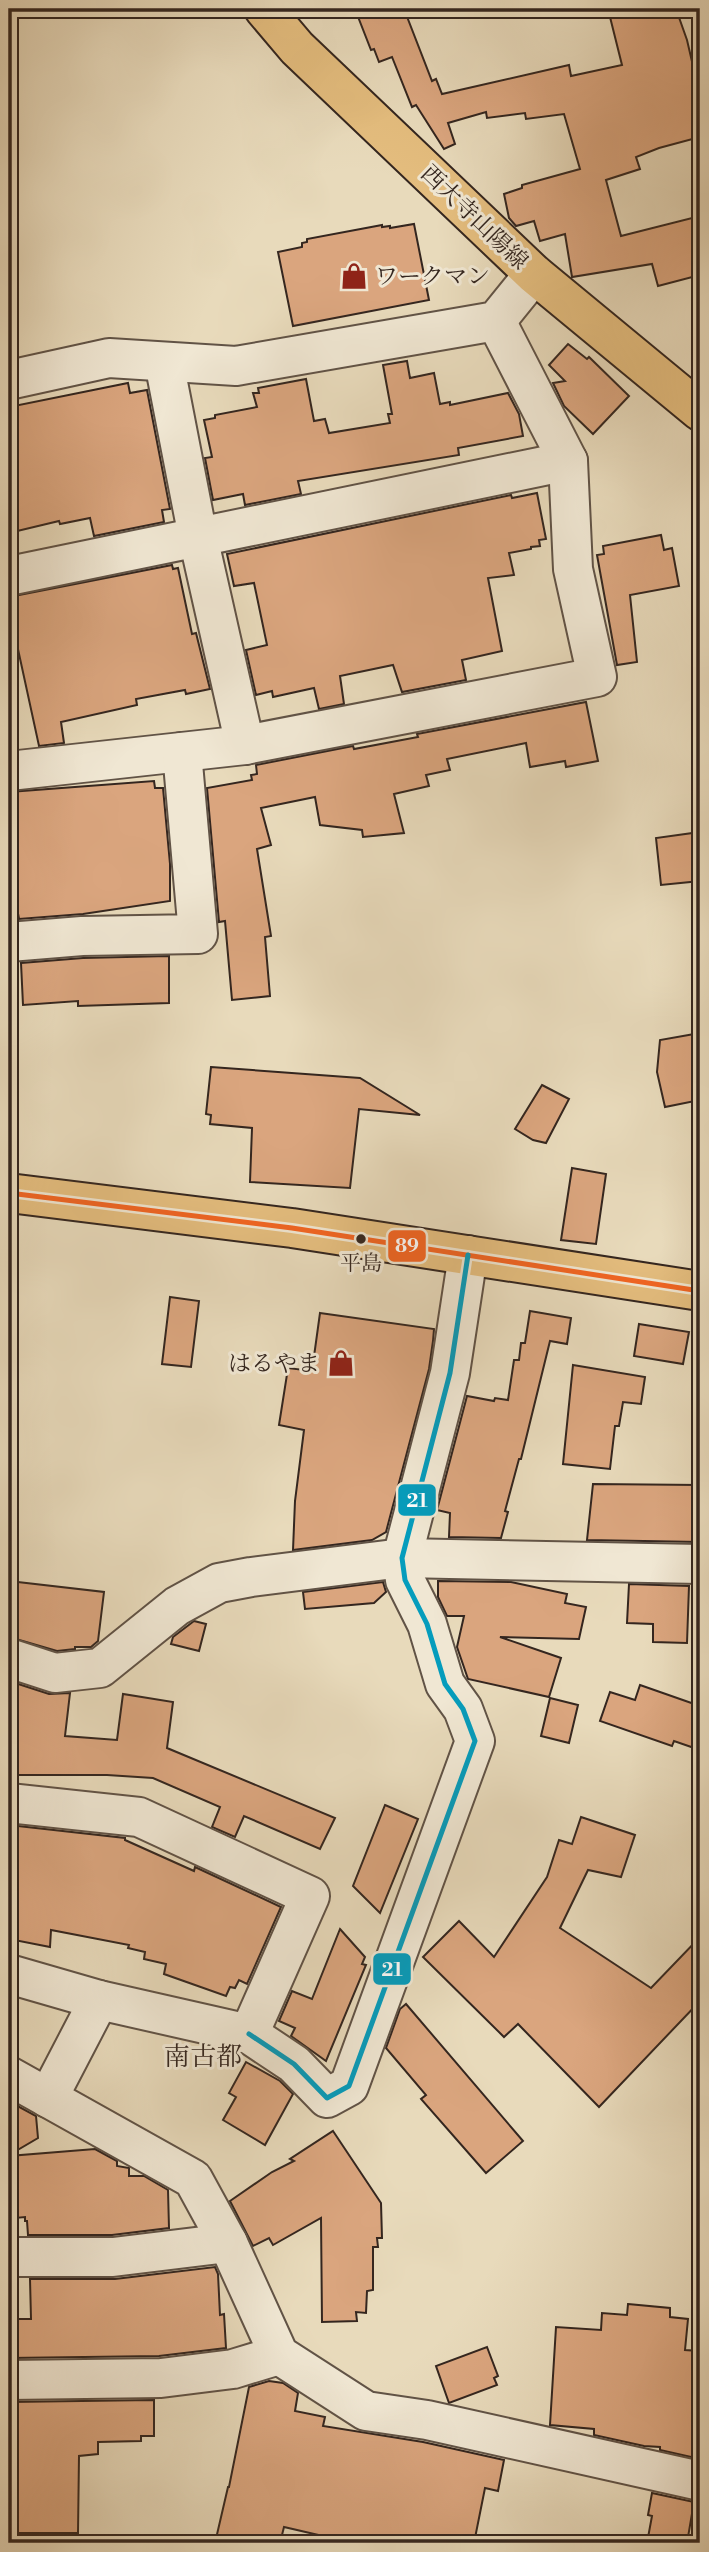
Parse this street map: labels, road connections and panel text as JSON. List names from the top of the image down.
{
  "streets": {
    "main road": ["西大寺山陽線"]
  },
  "districts": ["南古都"],
  "places": {
    "shop": ["ワークマン", "はるやま"],
    "other": ["平島"]
  },
  "lines": ["transit line 89", "transit line 21"]
}
